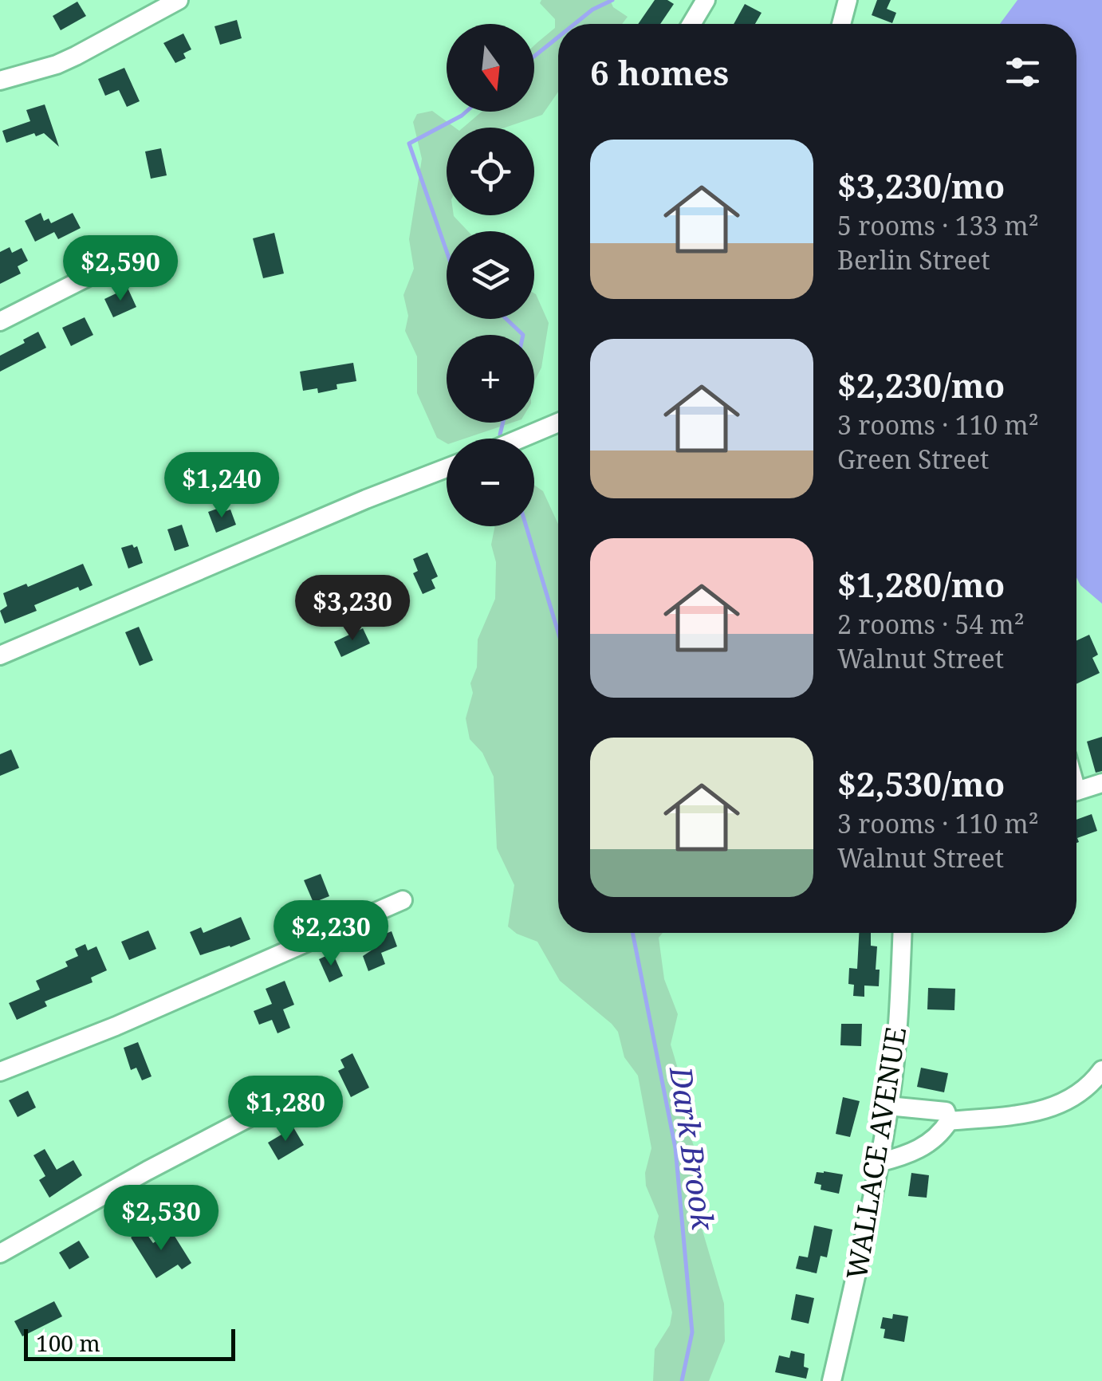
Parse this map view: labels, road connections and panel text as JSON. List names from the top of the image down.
{
  "streets": {
    "street": ["WALLACE AVENUE"]
  },
  "water": ["Dark Brook"],
  "scale_bar": "100 m",
  "north": "bottom",
  "page": {
    "map_buttons": ["+", "−"],
    "heading": "6 homes",
    "list": [
      {
        "name": "$3,230/mo",
        "note": "5 rooms · 133 m² · Berlin Street"
      },
      {
        "name": "$2,230/mo",
        "note": "3 rooms · 110 m² · Green Street"
      },
      {
        "name": "$1,280/mo",
        "note": "2 rooms · 54 m² · Walnut Street"
      },
      {
        "name": "$2,530/mo",
        "note": "3 rooms · 110 m² · Walnut Street"
      }
    ],
    "price": [
      "$2,590",
      "$1,240",
      "$3,230",
      "$2,230",
      "$1,280",
      "$2,530"
    ],
    "scale": "100 m"
  }
}
